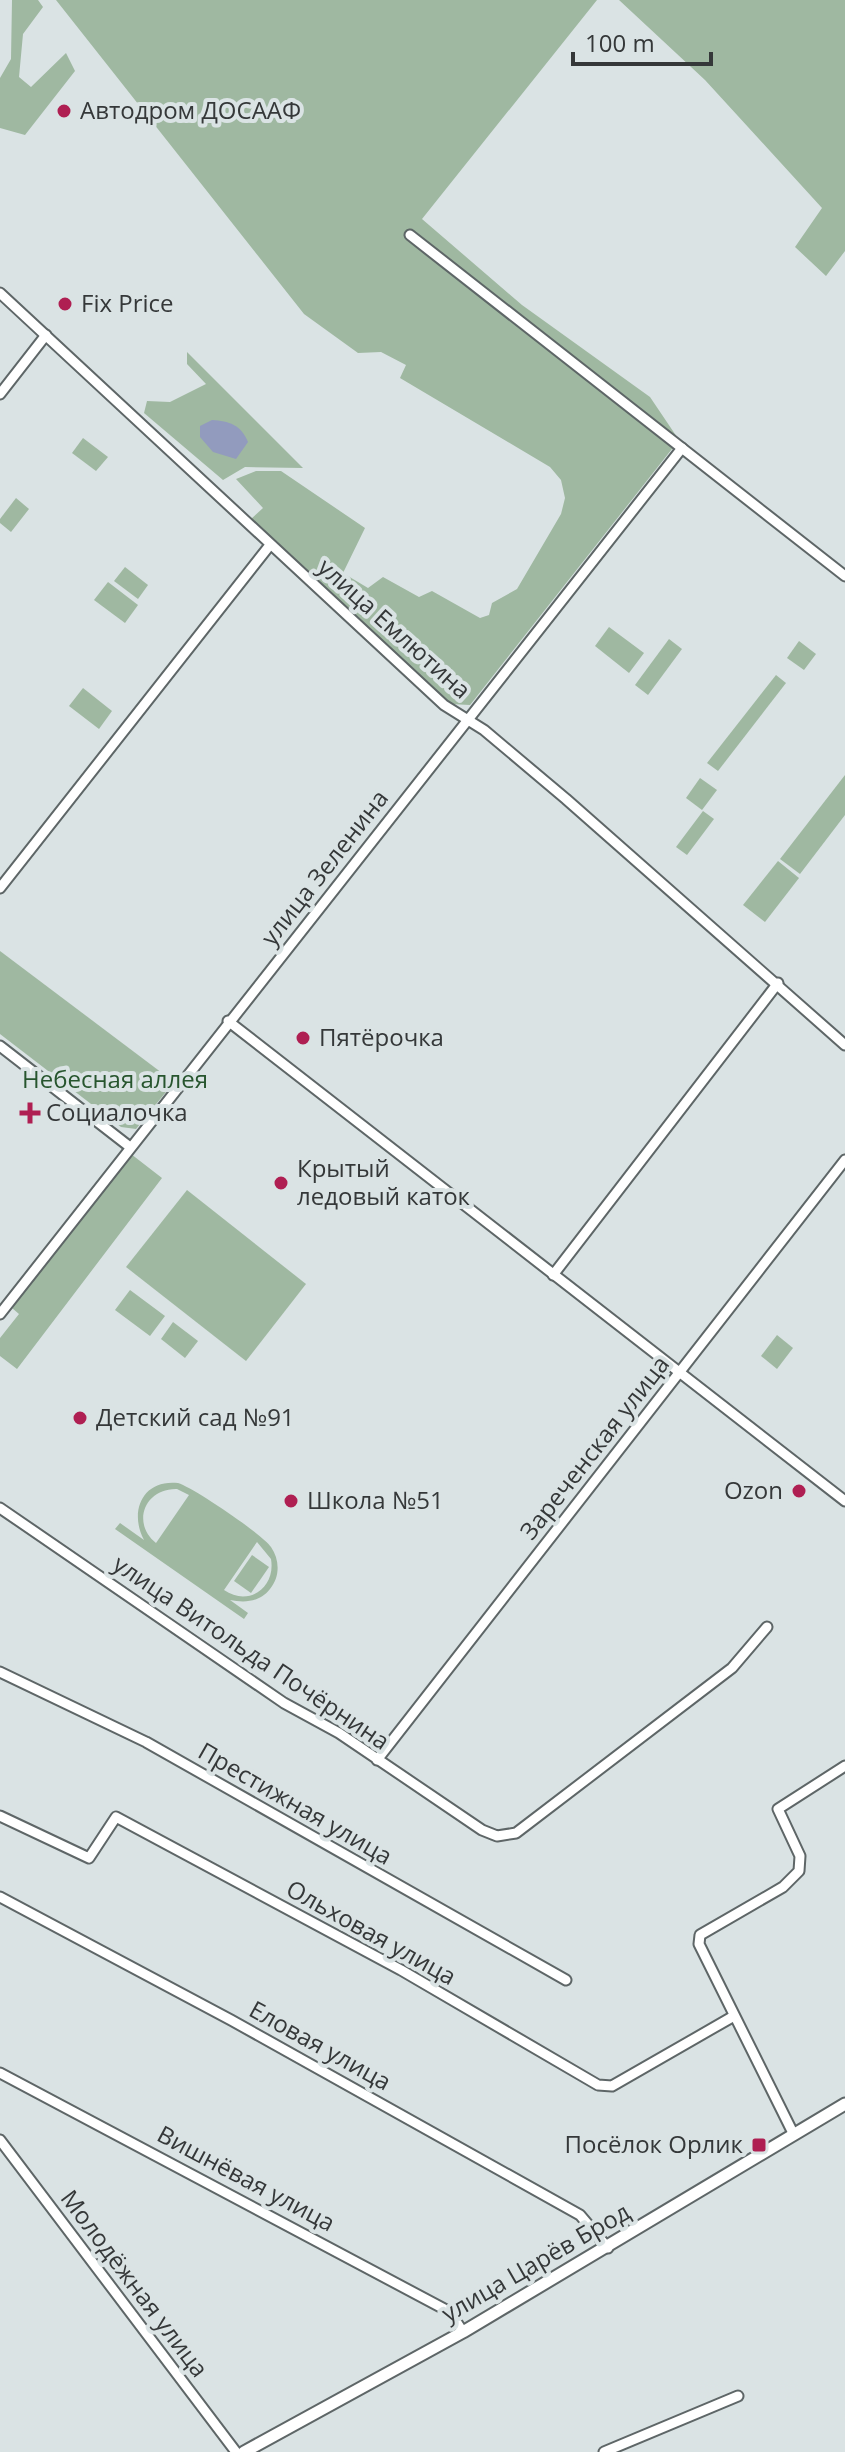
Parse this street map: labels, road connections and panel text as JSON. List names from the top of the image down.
{
  "streets": {
    "street": [
      "улица Емлютина",
      "улица Зеленина",
      "Зареченская улица",
      "улица Витольда Почёрнина",
      "Престижная улица",
      "Ольховая улица",
      "Еловая улица",
      "Вишнёвая улица",
      "улица Царёв Брод",
      "Молодёжная улица"
    ]
  },
  "crossings": [
    ["улица Емлютина", "улица Зеленина"],
    ["Зареченская улица", "улица Витольда Почёрнина"],
    ["Еловая улица", "улица Царёв Брод"],
    ["Вишнёвая улица", "улица Царёв Брод"]
  ],
  "parks": ["Небесная аллея"],
  "places": {
    "other": [
      "Автодром ДОСААФ",
      "Fix Price",
      "Пятёрочка",
      "Крытый ледовый каток",
      "Детский сад №91",
      "Ozon",
      "Школа №51"
    ],
    "health": ["Социалочка"],
    "transit": ["Посёлок Орлик"]
  },
  "scale_bar": "100 m"
}
